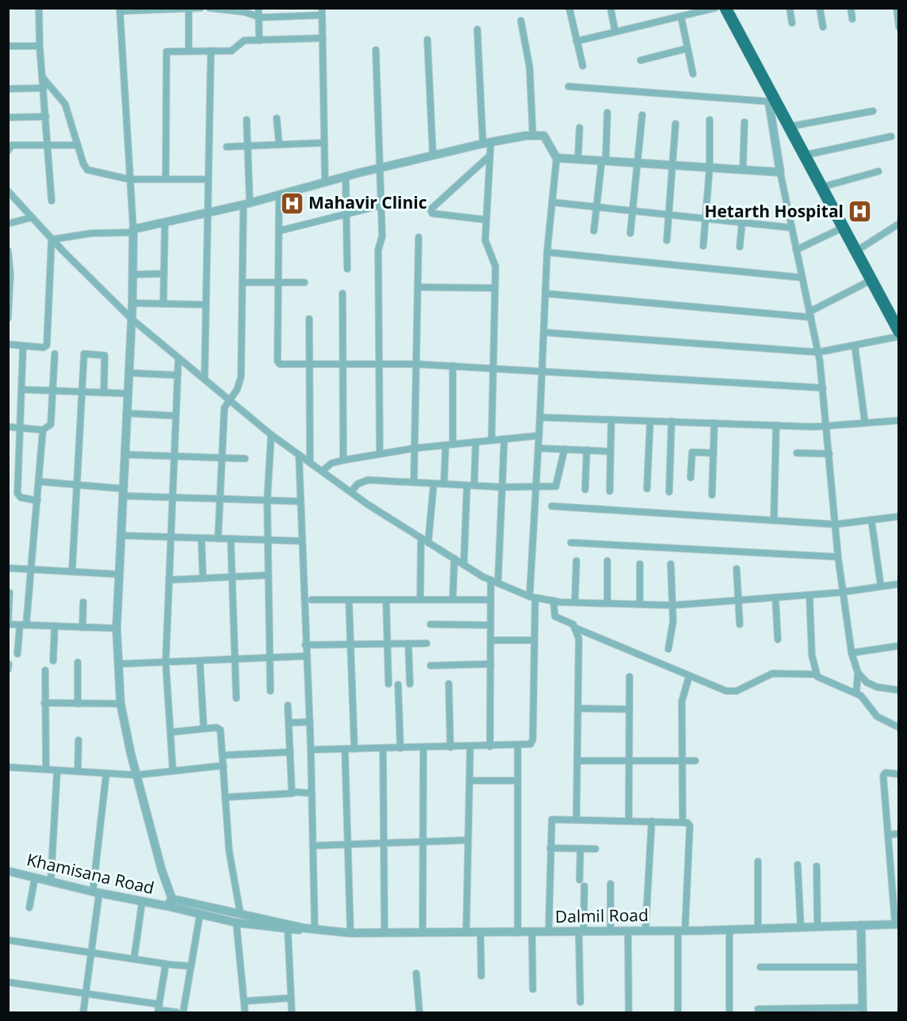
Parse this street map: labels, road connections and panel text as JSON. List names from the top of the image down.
{
  "streets": {
    "street": ["Khamisana Road", "Dalmil Road"]
  },
  "places": {
    "hospital": ["Mahavir Clinic", "Hetarth Hospital"]
  }
}
